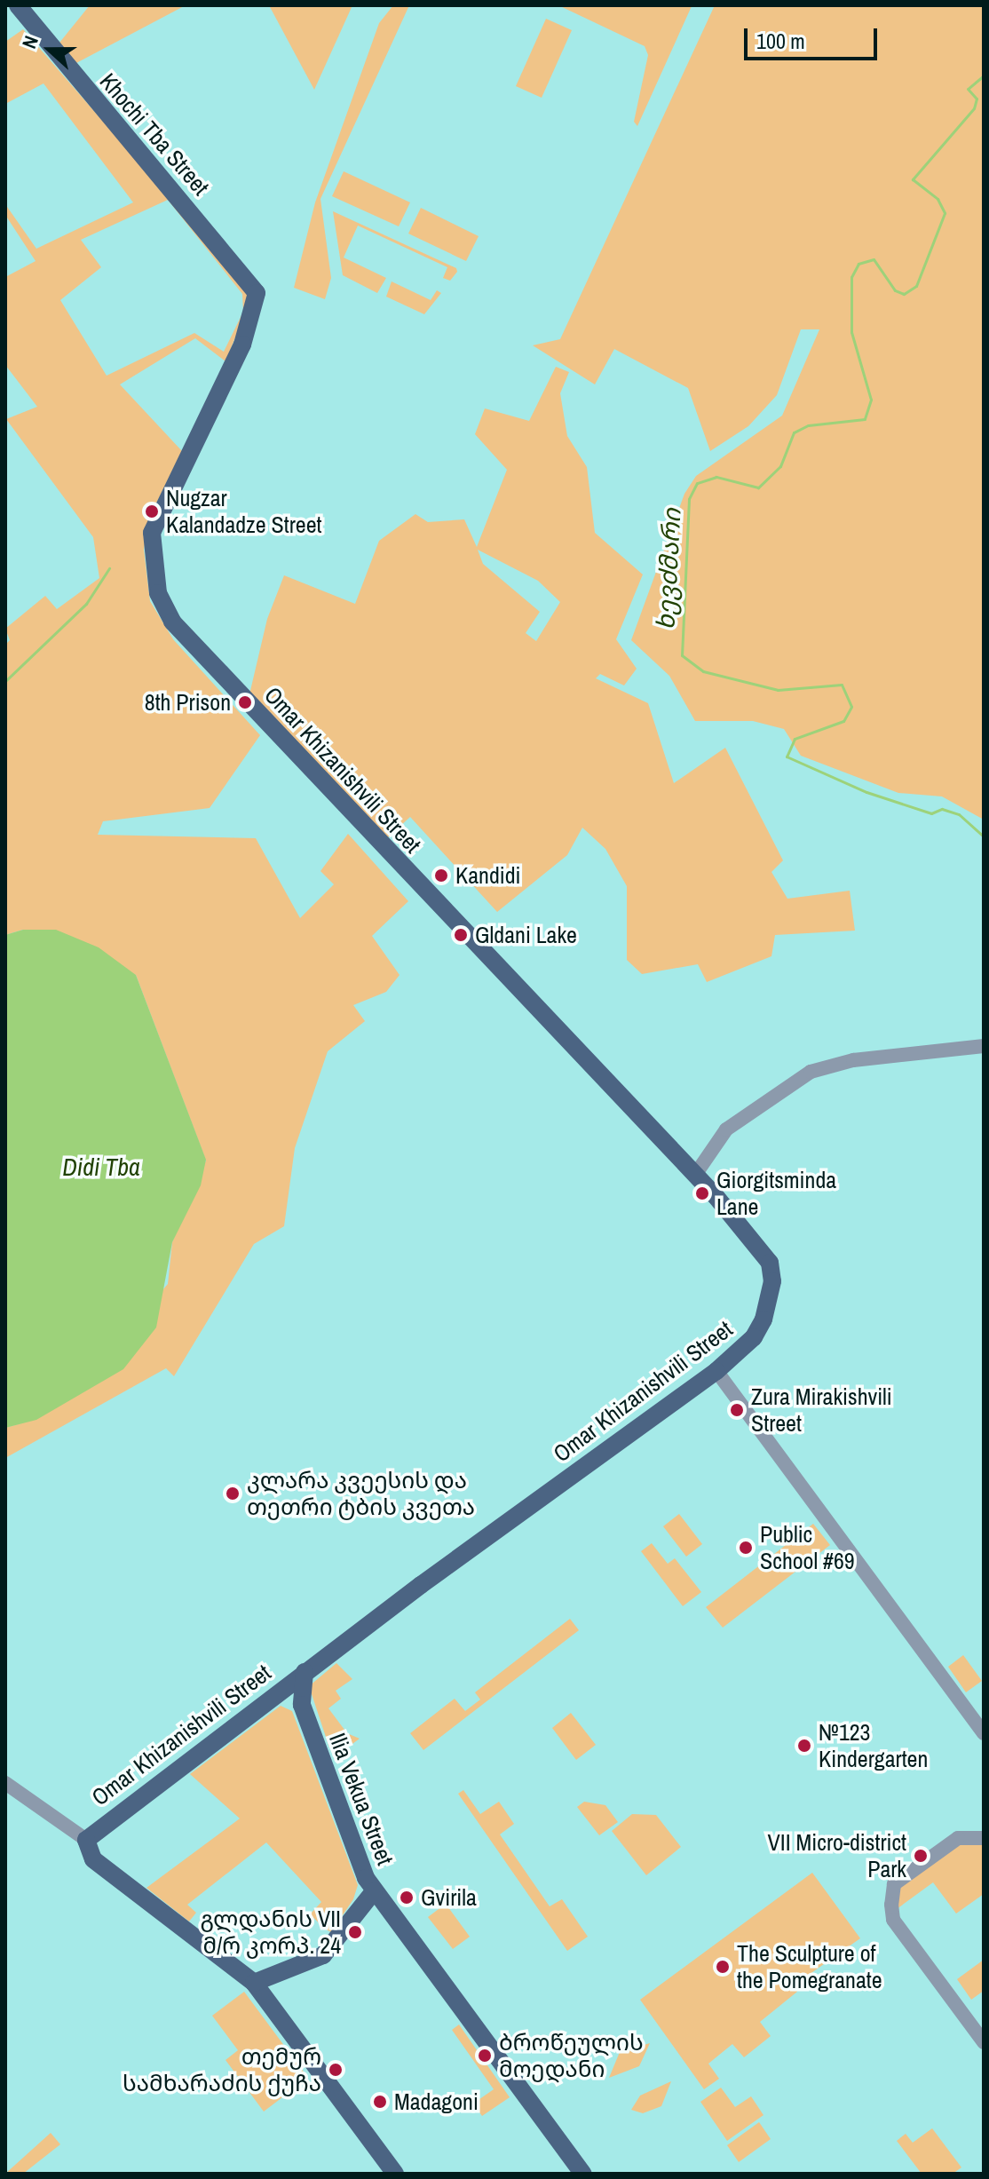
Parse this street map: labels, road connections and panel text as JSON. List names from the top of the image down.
{
  "streets": {
    "main road": ["Khochi Tba Street", "Omar Khizanishvili Street", "Ilia Vekua Street"]
  },
  "crossings": [
    ["Khochi Tba Street", "Omar Khizanishvili Street"]
  ],
  "water": ["ხევძმარი", "Didi Tba"],
  "places": [
    "Nugzar Kalandadze Street",
    "8th Prison",
    "Kandidi",
    "Gldani Lake",
    "Giorgitsminda Lane",
    "Zura Mirakishvili Street",
    "კლარა კვეესის და თეთრი ტბის კვეთა",
    "Public School #69",
    "№123 Kindergarten",
    "VII Micro-district Park",
    "Gvirila",
    "გლდანის VII მ/რ კორპ. 24",
    "The Sculpture of the Pomegranate",
    "ბროწეულის მოედანი",
    "თემურ სამხარაძის ქუჩა",
    "Madagoni"
  ],
  "scale_bar": "100 m",
  "north": "left"
}
